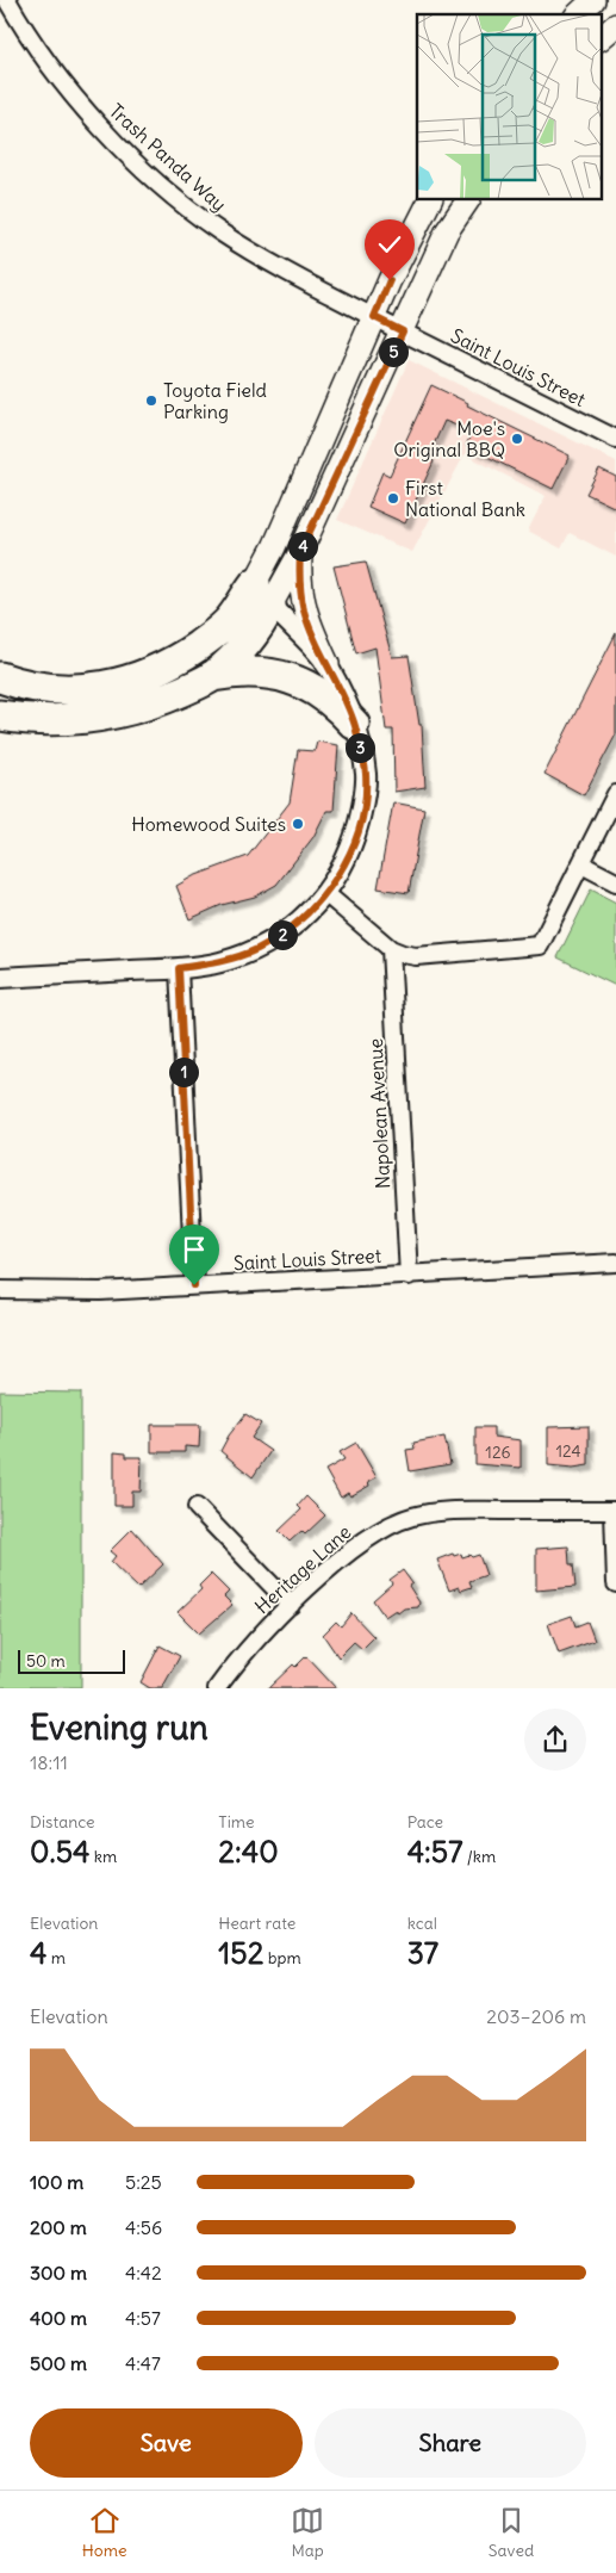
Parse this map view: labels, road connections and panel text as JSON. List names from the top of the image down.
{
  "streets": {
    "street": [
      "Trash Panda Way",
      "Saint Louis Street",
      "Napolean Avenue",
      "Heritage Lane"
    ]
  },
  "crossings": [
    ["Trash Panda Way", "Saint Louis Street"],
    ["Saint Louis Street", "Napolean Avenue"]
  ],
  "places": [
    "Toyota Field Parking",
    "Moe's Original BBQ",
    "First National Bank",
    "Homewood Suites"
  ],
  "house_numbers": ["124", "126"],
  "scale_bar": "50 m",
  "page": {
    "pins": [
      "5",
      "4",
      "3",
      "2",
      "1"
    ],
    "scale": "50 m",
    "heading": ["Evening run", "18:11"],
    "stats": [
      ["Distance", "0.54 km"],
      ["Time", "2:40"],
      ["Pace", "4:57 /km"],
      ["Elevation", "4 m"],
      ["Heart rate", "152 bpm"],
      ["kcal", "37"]
    ],
    "chart": ["Elevation", "203–206 m"],
    "list": [
      {
        "name": "100 m",
        "note": "5:25"
      },
      {
        "name": "200 m",
        "note": "4:56"
      },
      {
        "name": "300 m",
        "note": "4:42"
      },
      {
        "name": "400 m",
        "note": "4:57"
      },
      {
        "name": "500 m",
        "note": "4:47"
      }
    ],
    "buttons": ["Save", "Share"],
    "tabs": ["Home", "Map", "Saved"]
  }
}
